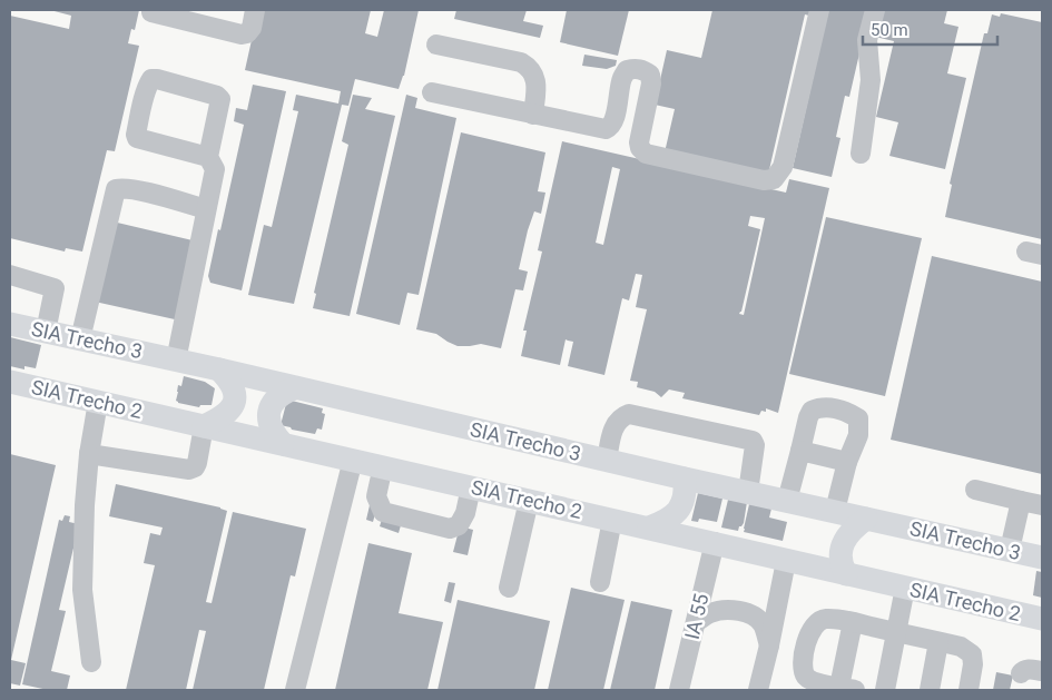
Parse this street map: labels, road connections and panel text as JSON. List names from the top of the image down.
{
  "streets": {
    "main road": ["SIA Trecho 3", "SIA Trecho 2"],
    "street": ["IA 55"]
  },
  "crossings": [
    ["SIA Trecho 2", "IA 55"]
  ],
  "scale_bar": "50 m"
}
